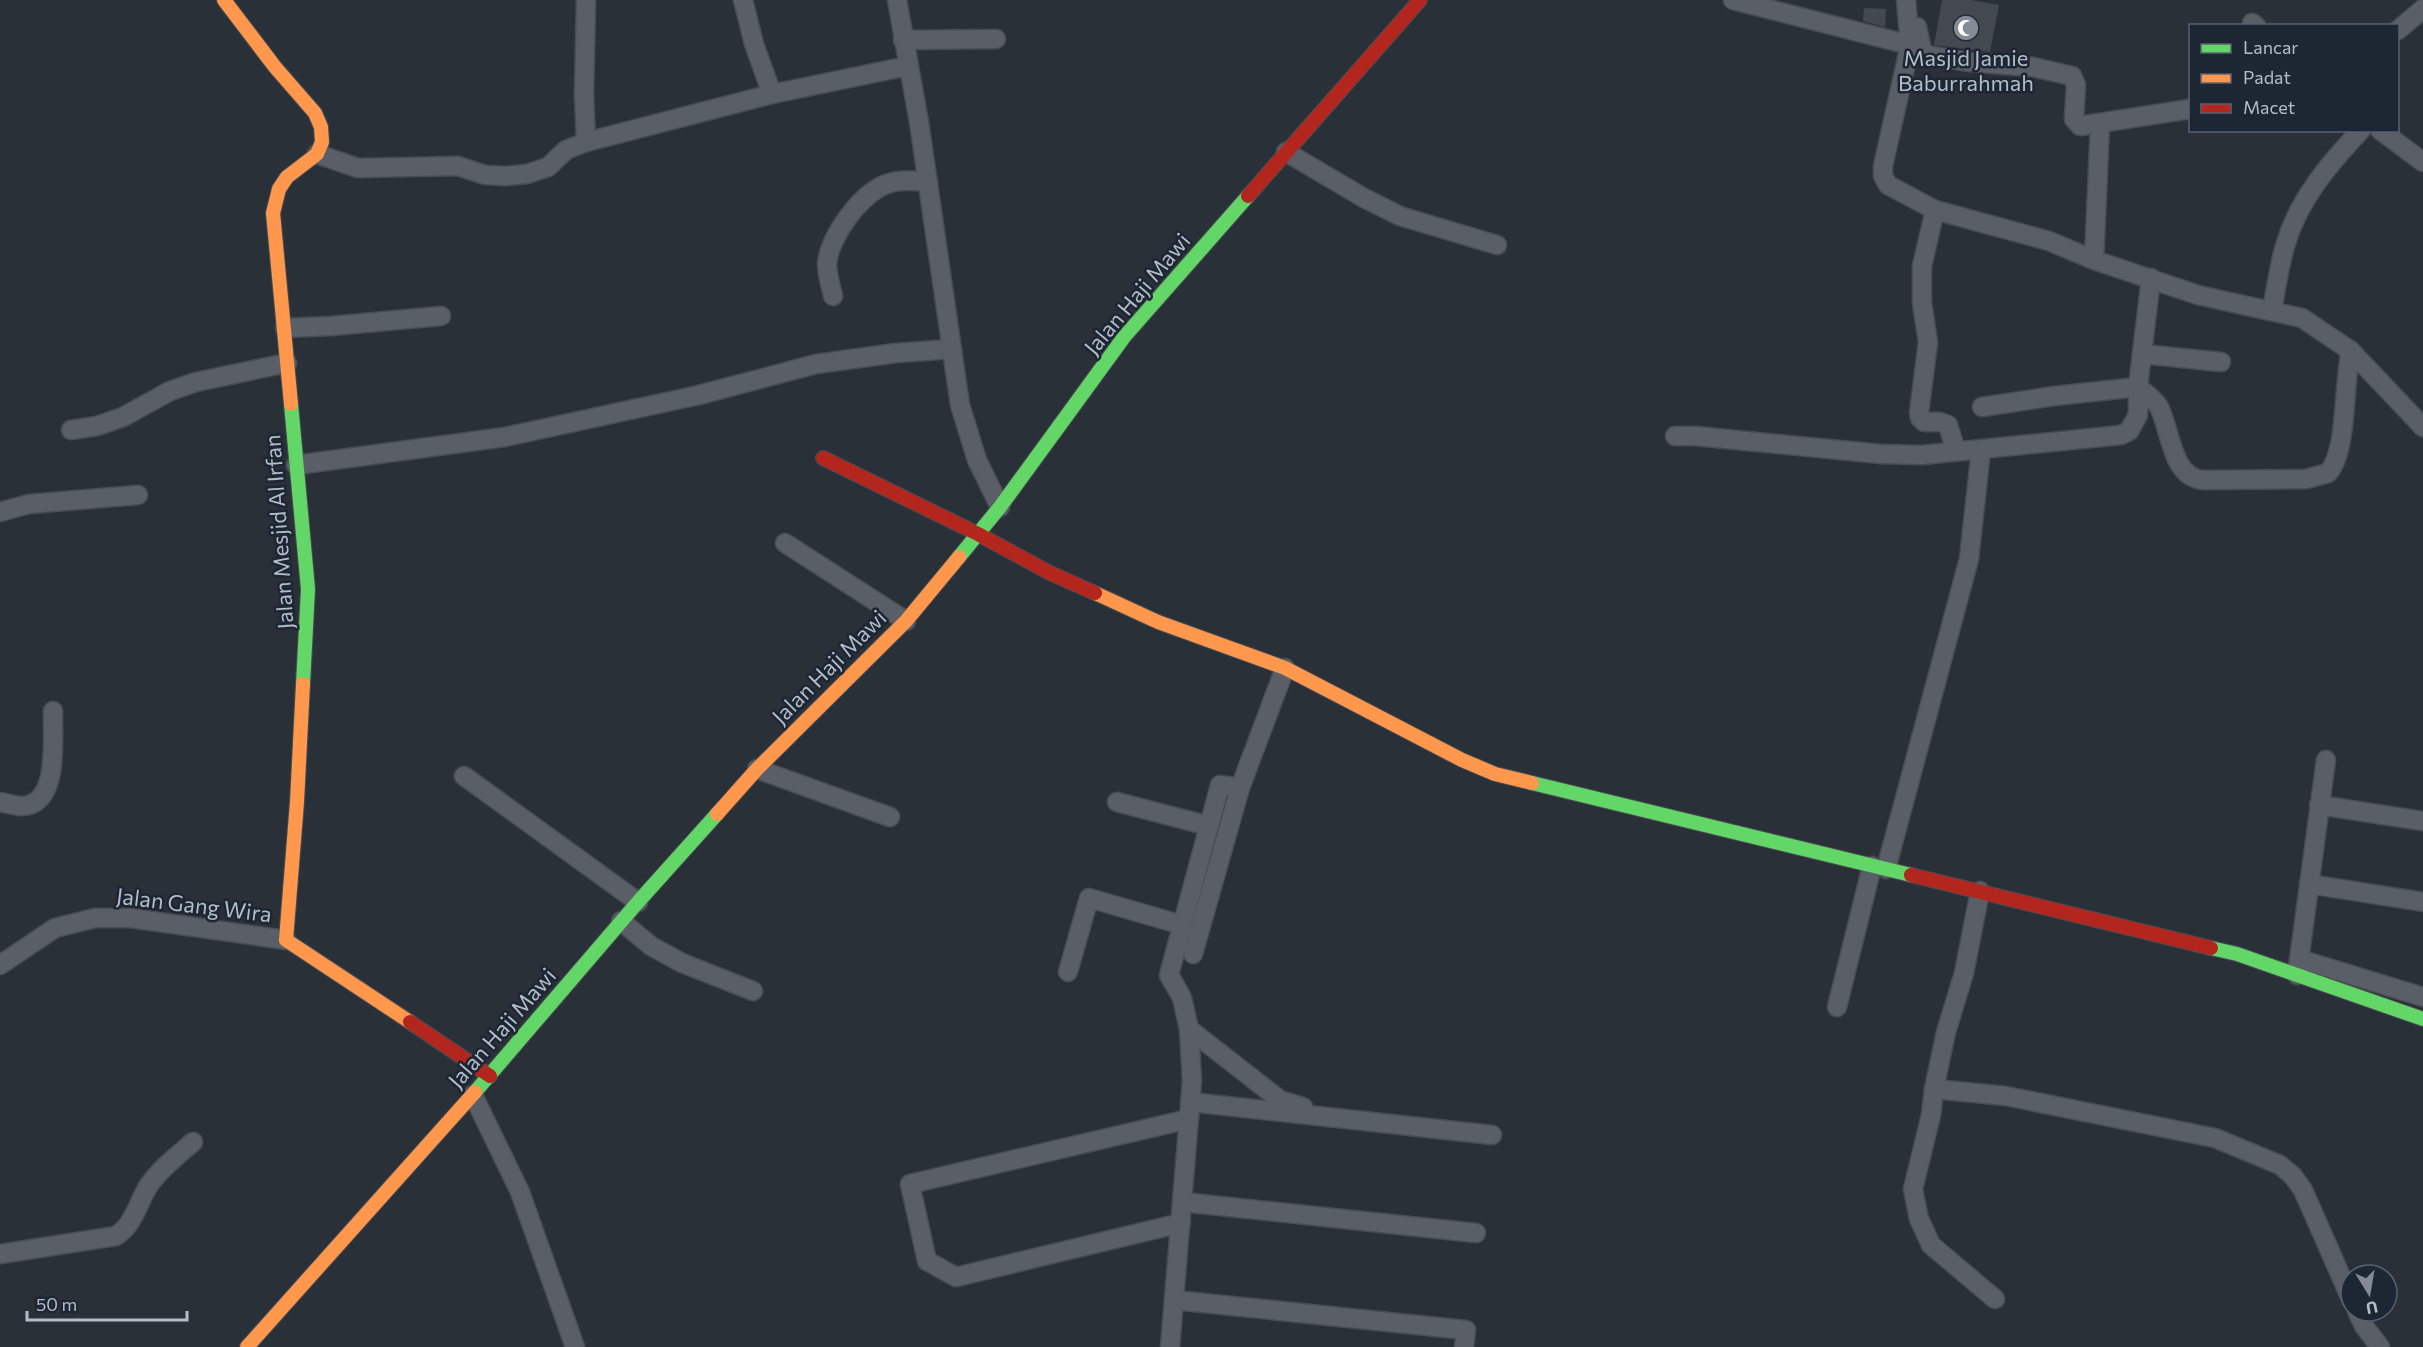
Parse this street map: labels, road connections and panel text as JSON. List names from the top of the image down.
{
  "streets": {
    "street": ["Jalan Haji Mawi", "Jalan Mesjid Al Irfan", "Jalan Gang Wira"]
  },
  "crossings": [
    ["Jalan Mesjid Al Irfan", "Jalan Gang Wira"]
  ],
  "places": {
    "mosque": ["Masjid Jamie Baburrahmah"]
  },
  "legend": ["Lancar", "Padat", "Macet"],
  "scale_bar": "50 m",
  "north": "bottom"
}
